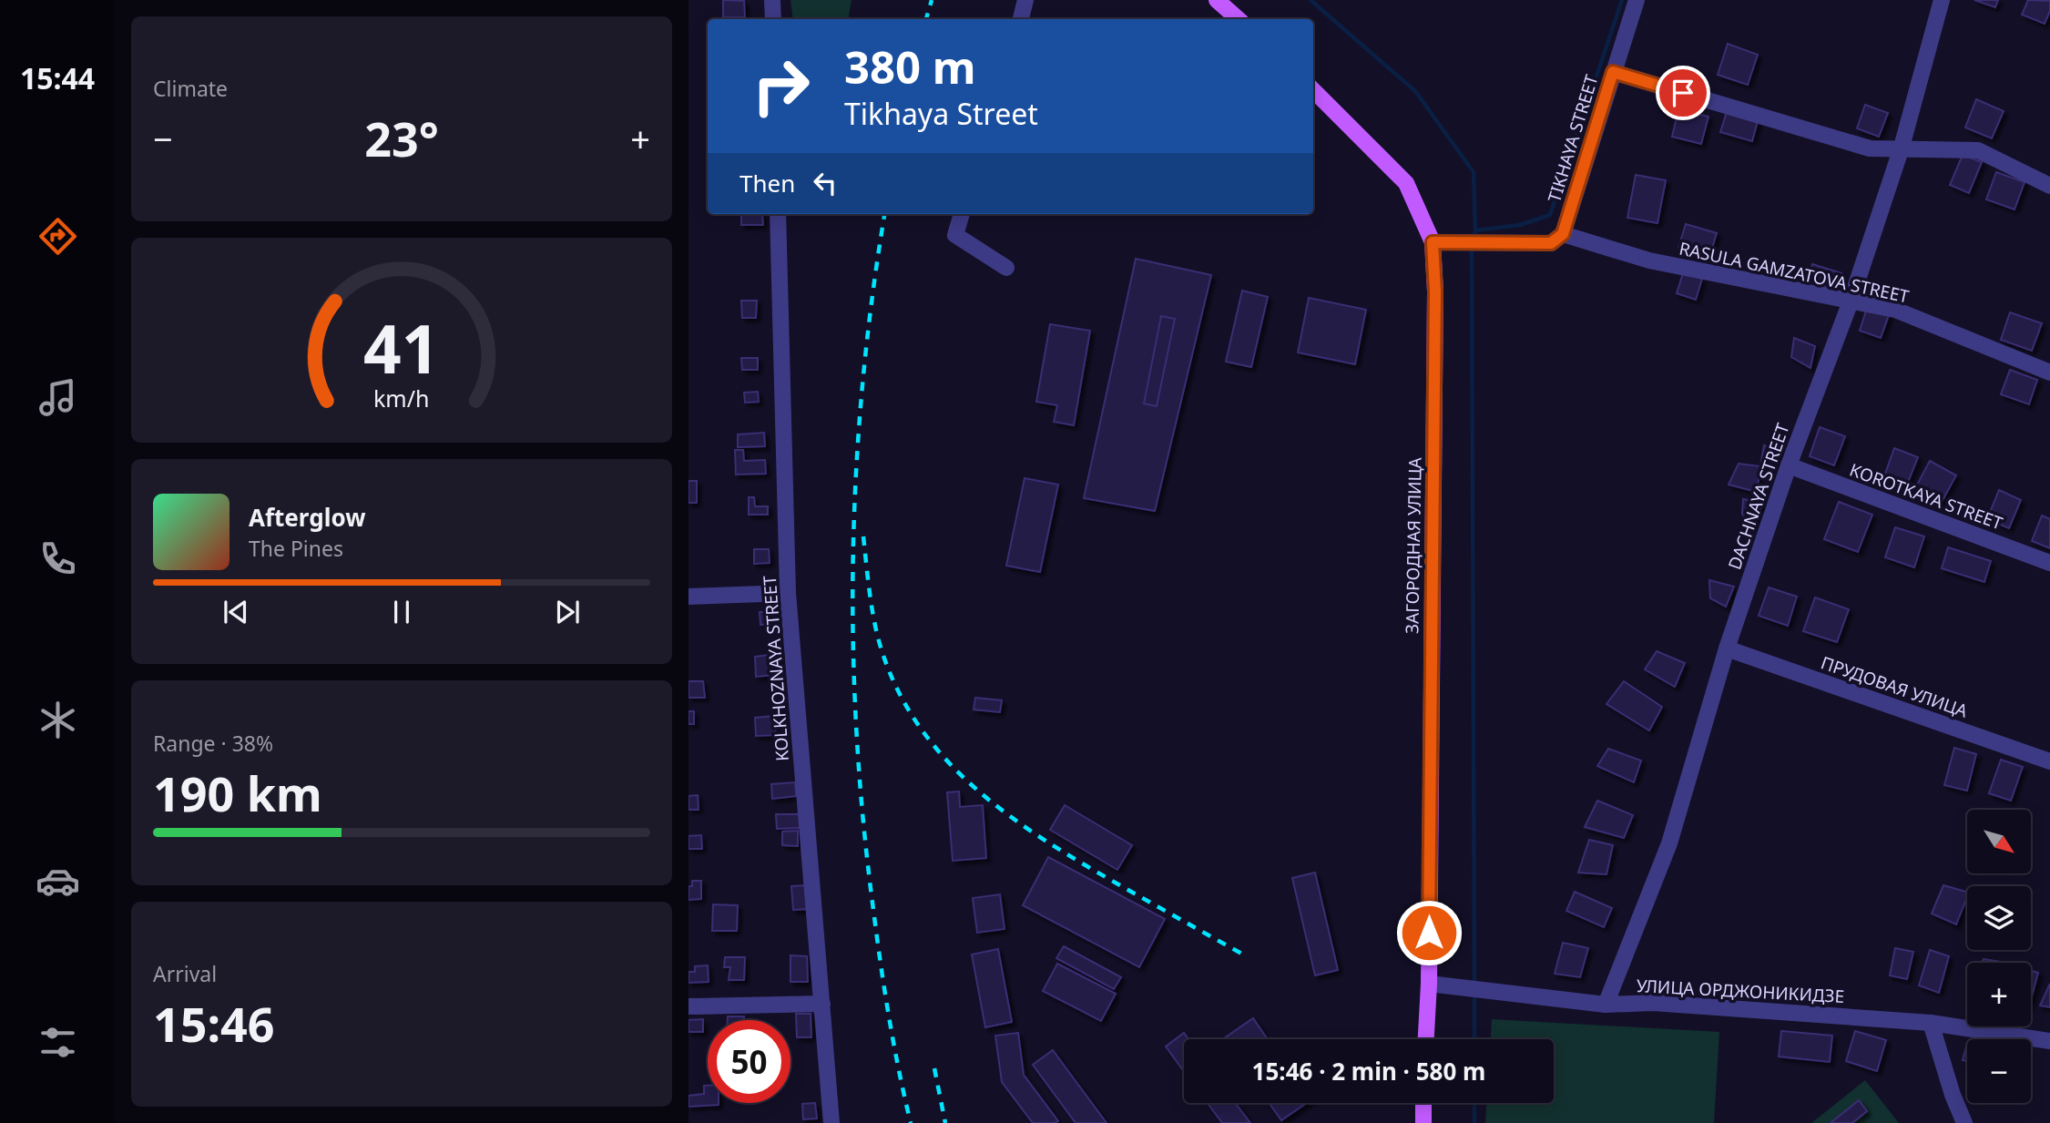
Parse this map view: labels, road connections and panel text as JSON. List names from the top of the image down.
{
  "streets": {
    "main road": ["ЗАГОРОДНАЯ УЛИЦА"],
    "street": [
      "TIKHAYA STREET",
      "RASULA GAMZATOVA STREET",
      "DACHNAYA STREET",
      "KOROTKAYA STREET",
      "KOLKHOZNAYA STREET",
      "ПРУДОВАЯ УЛИЦА",
      "УЛИЦА ОРДЖОНИКИДЗЕ"
    ]
  },
  "crossings": [
    ["TIKHAYA STREET", "RASULA GAMZATOVA STREET"],
    ["RASULA GAMZATOVA STREET", "DACHNAYA STREET"],
    ["DACHNAYA STREET", "KOROTKAYA STREET"],
    ["DACHNAYA STREET", "ПРУДОВАЯ УЛИЦА"],
    ["DACHNAYA STREET", "УЛИЦА ОРДЖОНИКИДЗЕ"],
    ["ЗАГОРОДНАЯ УЛИЦА", "УЛИЦА ОРДЖОНИКИДЗЕ"]
  ],
  "north": "bottom right",
  "page": {
    "tabs": "15:44",
    "tile": [
      "Climate",
      ["Range · 38%", "190 km"],
      ["Arrival", "15:46"]
    ],
    "turn": ["380 m", "Tikhaya Street"],
    "heat": ["−", "23°", "+"],
    "then": "Then",
    "song": ["Afterglow", "The Pines"],
    "map_buttons": ["+", "−"],
    "limit": "50",
    "trip": "15:46 · 2 min · 580 m",
    "gauge": ["41", "km/h"]
  }
}
